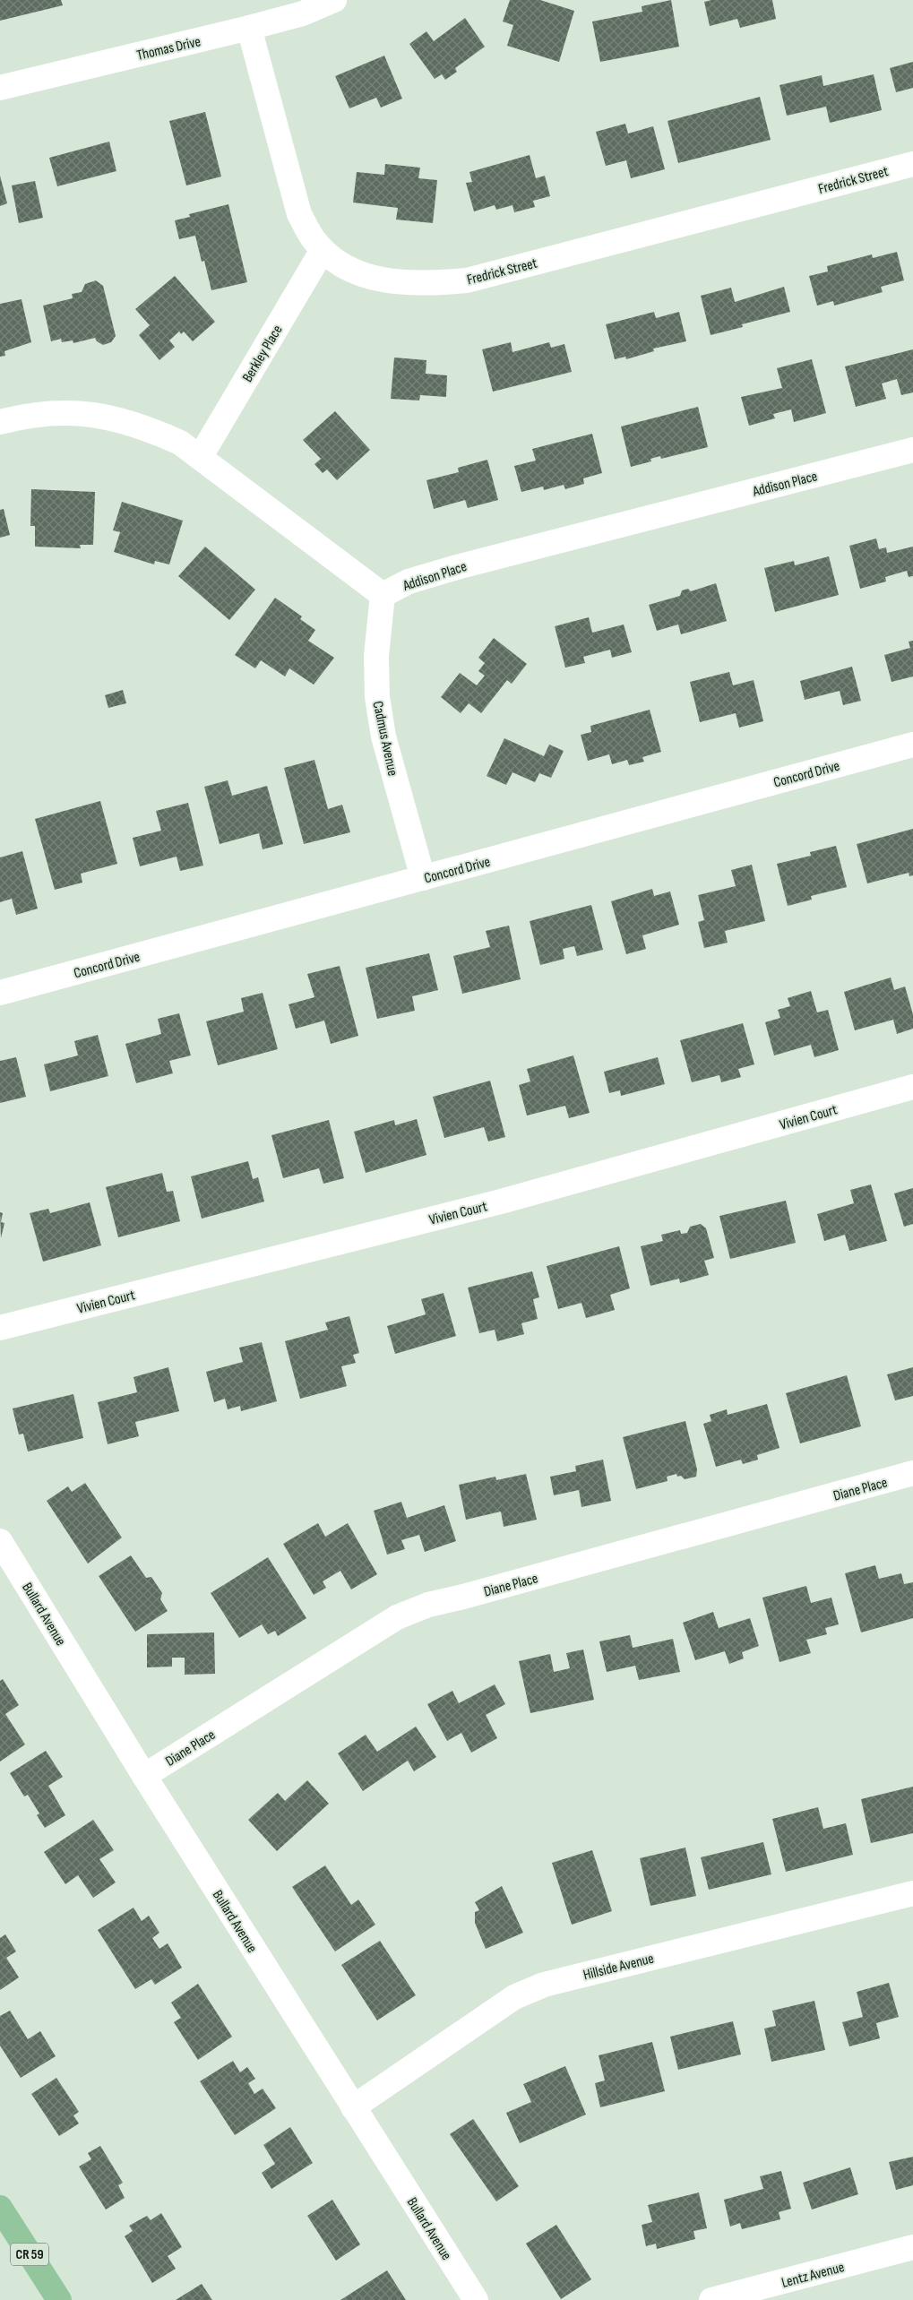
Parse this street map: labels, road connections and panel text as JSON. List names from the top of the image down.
{
  "streets": {
    "main road": ["CR 59"],
    "street": [
      "Thomas Drive",
      "Fredrick Street",
      "Berkley Place",
      "Addison Place",
      "Cadmus Avenue",
      "Concord Drive",
      "Vivien Court",
      "Diane Place",
      "Bullard Avenue",
      "Hillside Avenue",
      "Lentz Avenue"
    ]
  },
  "crossings": [
    ["Thomas Drive", "Fredrick Street"],
    ["Fredrick Street", "Berkley Place"],
    ["Addison Place", "Cadmus Avenue"],
    ["Cadmus Avenue", "Concord Drive"],
    ["Diane Place", "Bullard Avenue"],
    ["Bullard Avenue", "Hillside Avenue"]
  ]
}
